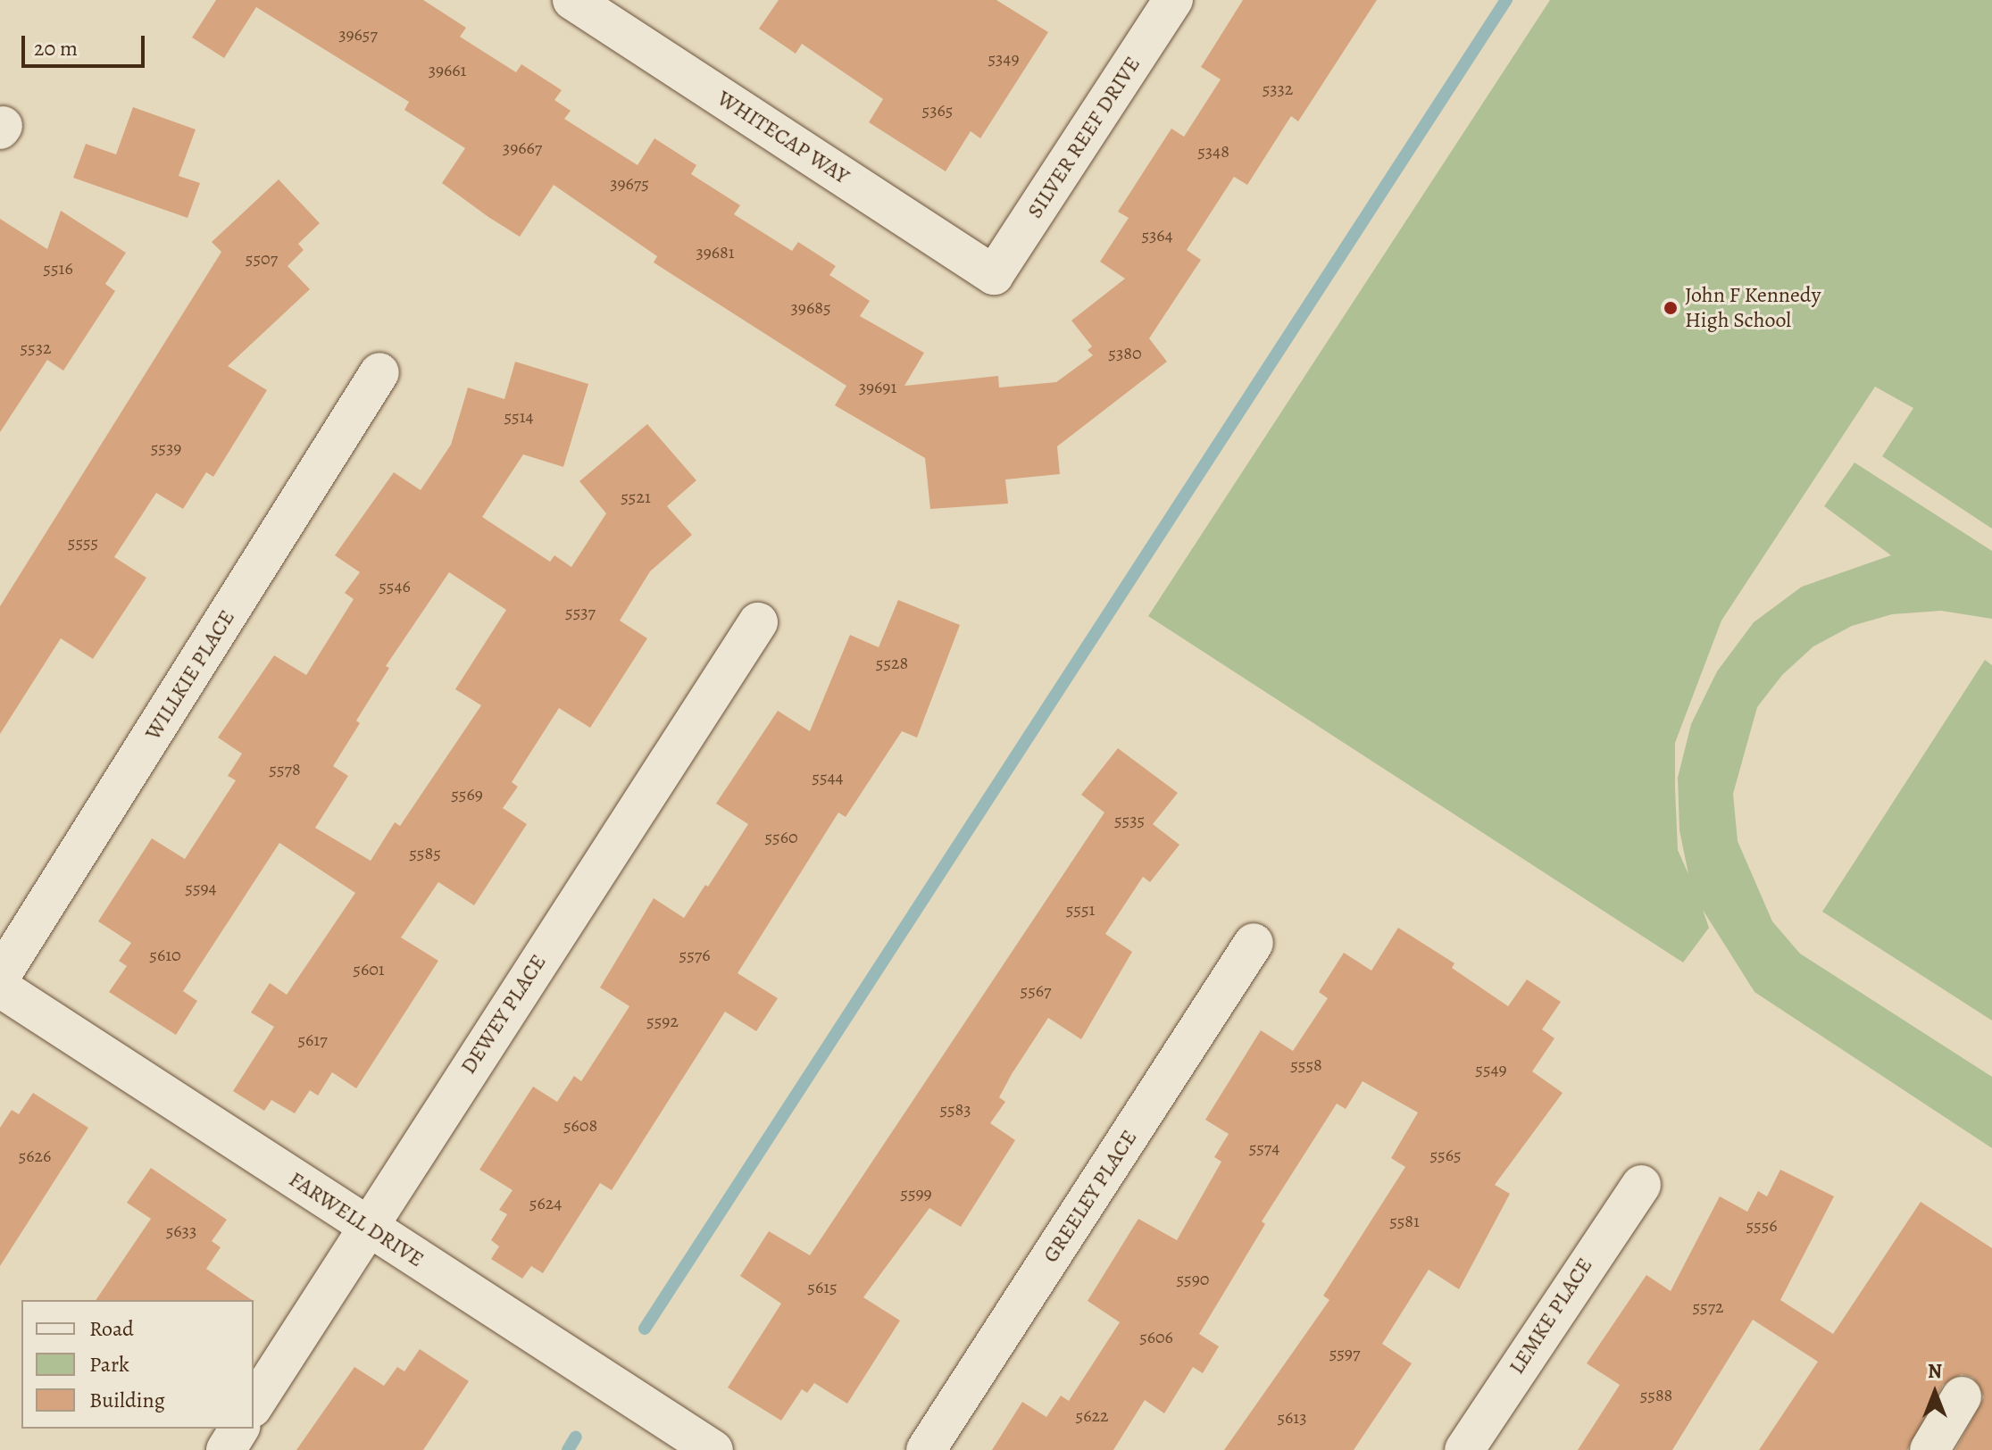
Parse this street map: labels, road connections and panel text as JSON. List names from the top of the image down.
{
  "streets": {
    "street": [
      "WHITECAP WAY",
      "SILVER REEF DRIVE",
      "WILLKIE PLACE",
      "DEWEY PLACE",
      "GREELEY PLACE",
      "FARWELL DRIVE",
      "LEMKE PLACE"
    ]
  },
  "crossings": [
    ["WHITECAP WAY", "SILVER REEF DRIVE"],
    ["DEWEY PLACE", "FARWELL DRIVE"]
  ],
  "places": ["John F Kennedy High School"],
  "house_numbers": [
    "39657",
    "5349",
    "39661",
    "5332",
    "5365",
    "39667",
    "5348",
    "39675",
    "5364",
    "39681",
    "5507",
    "5516",
    "39685",
    "5532",
    "5380",
    "39691",
    "5514",
    "5539",
    "5521",
    "5555",
    "5546",
    "5537",
    "5528",
    "5578",
    "5544",
    "5569",
    "5535",
    "5560",
    "5585",
    "5594",
    "5551",
    "5610",
    "5576",
    "5601",
    "5567",
    "5592",
    "5617",
    "5558",
    "5549",
    "5583",
    "5608",
    "5574",
    "5565",
    "5626",
    "5599",
    "5624",
    "5581",
    "5556",
    "5633",
    "5590",
    "5615",
    "5572",
    "5606",
    "5597",
    "5588",
    "5622",
    "5613"
  ],
  "legend": ["Road", "Park", "Building"],
  "scale_bar": "20 m",
  "north": "top"
}
